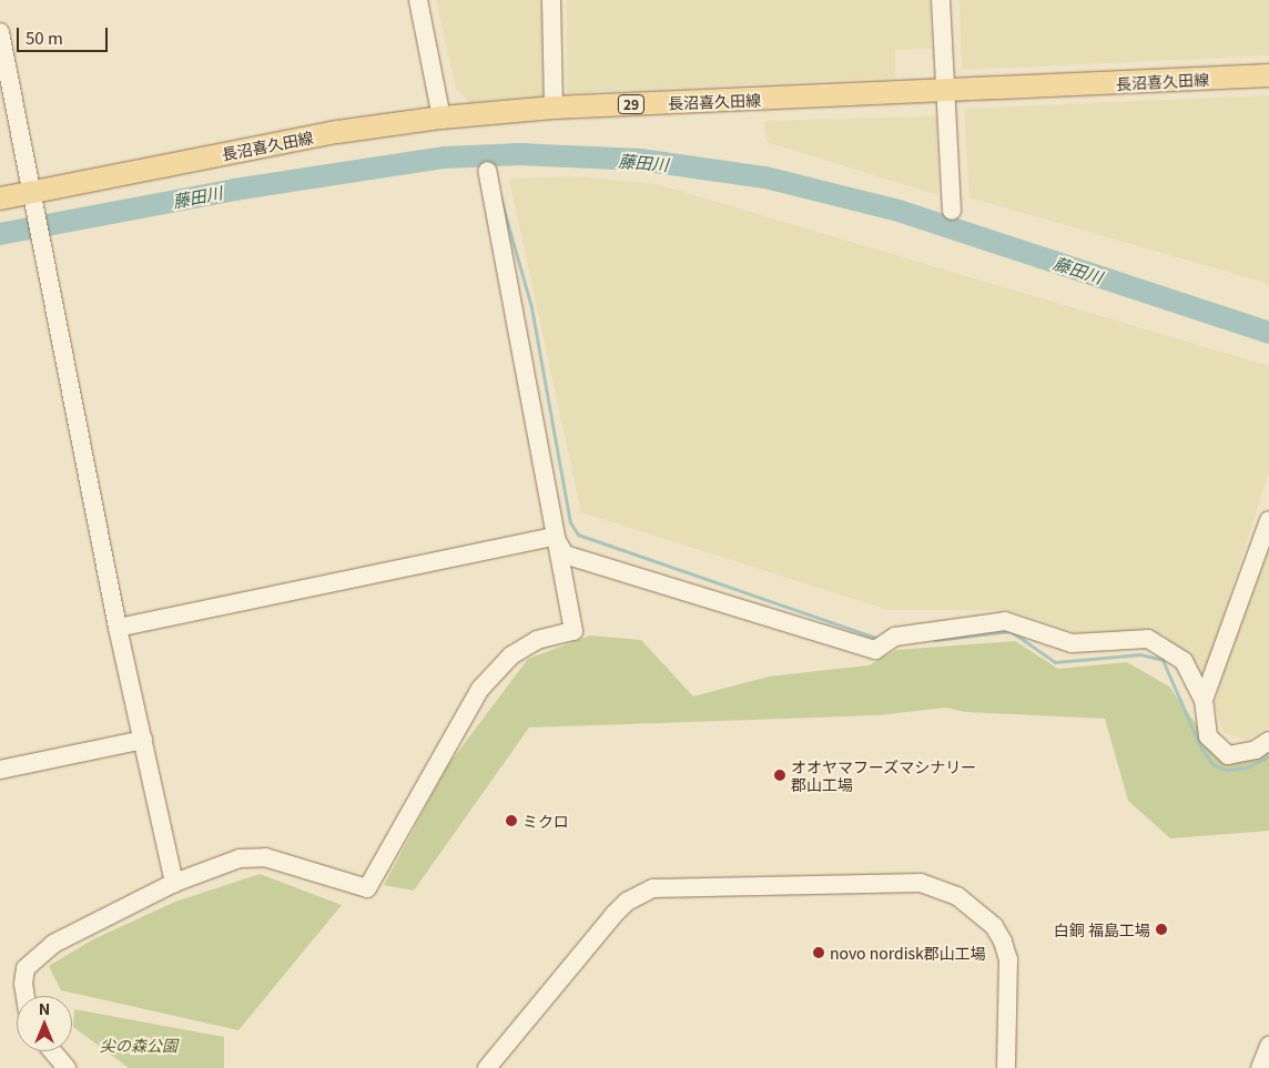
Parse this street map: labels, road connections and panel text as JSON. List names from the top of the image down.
{
  "streets": {
    "main road": ["長沼喜久田線", "29"]
  },
  "water": ["藤田川"],
  "parks": ["尖の森公園"],
  "places": [
    "オオヤマフーズマシナリー 郡山工場",
    "ミクロ",
    "白銅 福島工場",
    "novo nordisk郡山工場"
  ],
  "scale_bar": "50 m",
  "north": "top"
}
